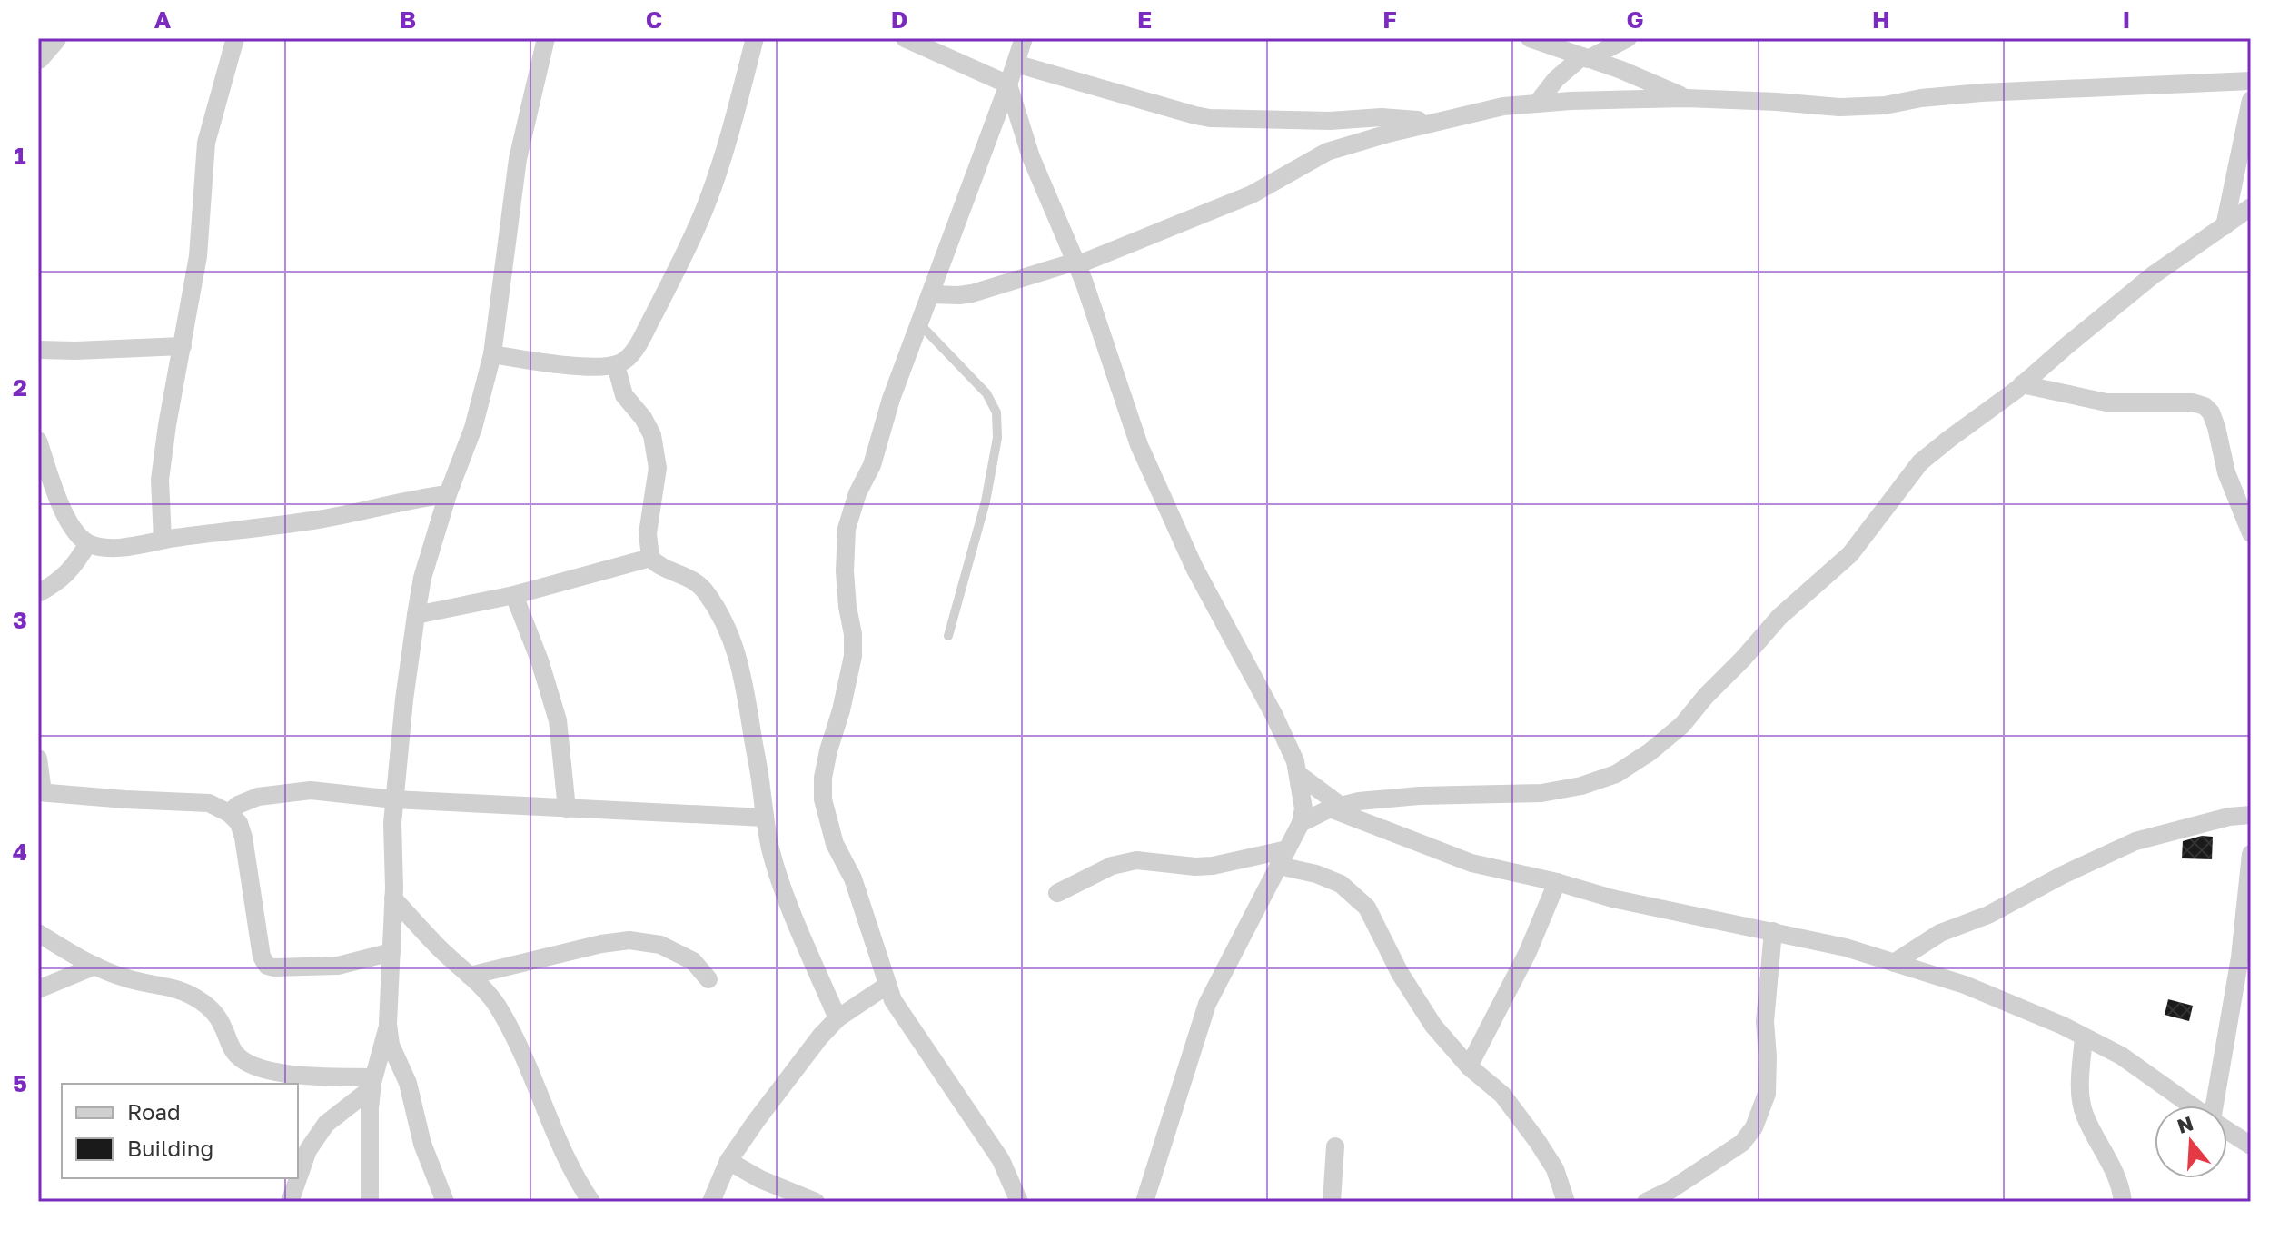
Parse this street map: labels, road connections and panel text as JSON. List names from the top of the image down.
{
  "legend": ["Road", "Building"],
  "north": "top",
  "grid": {
    "columns": [
      "A",
      "B",
      "C",
      "D",
      "E",
      "F",
      "G",
      "H",
      "I"
    ],
    "rows": [
      "1",
      "2",
      "3",
      "4",
      "5"
    ]
  }
}
